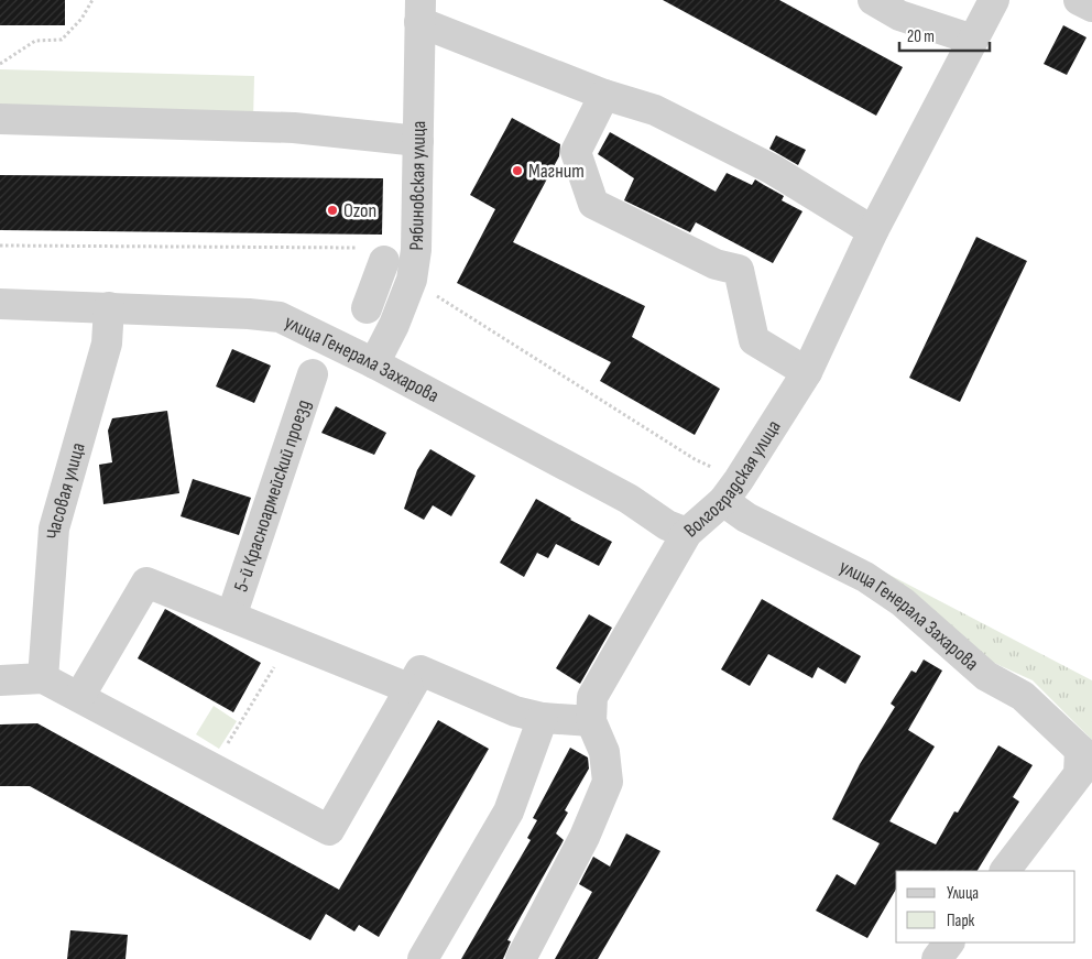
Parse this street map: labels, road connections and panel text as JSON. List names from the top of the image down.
{
  "streets": {
    "street": [
      "Рябиновская улица",
      "улица Генерала Захарова",
      "Волгоградская улица",
      "Часовая улица",
      "5-й Красноармейский проезд"
    ]
  },
  "crossings": [
    ["Рябиновская улица", "улица Генерала Захарова"],
    ["улица Генерала Захарова", "Волгоградская улица"],
    ["улица Генерала Захарова", "Часовая улица"]
  ],
  "places": ["Магнит", "Ozon"],
  "legend": ["Улица", "Парк"],
  "scale_bar": "20 m"
}
